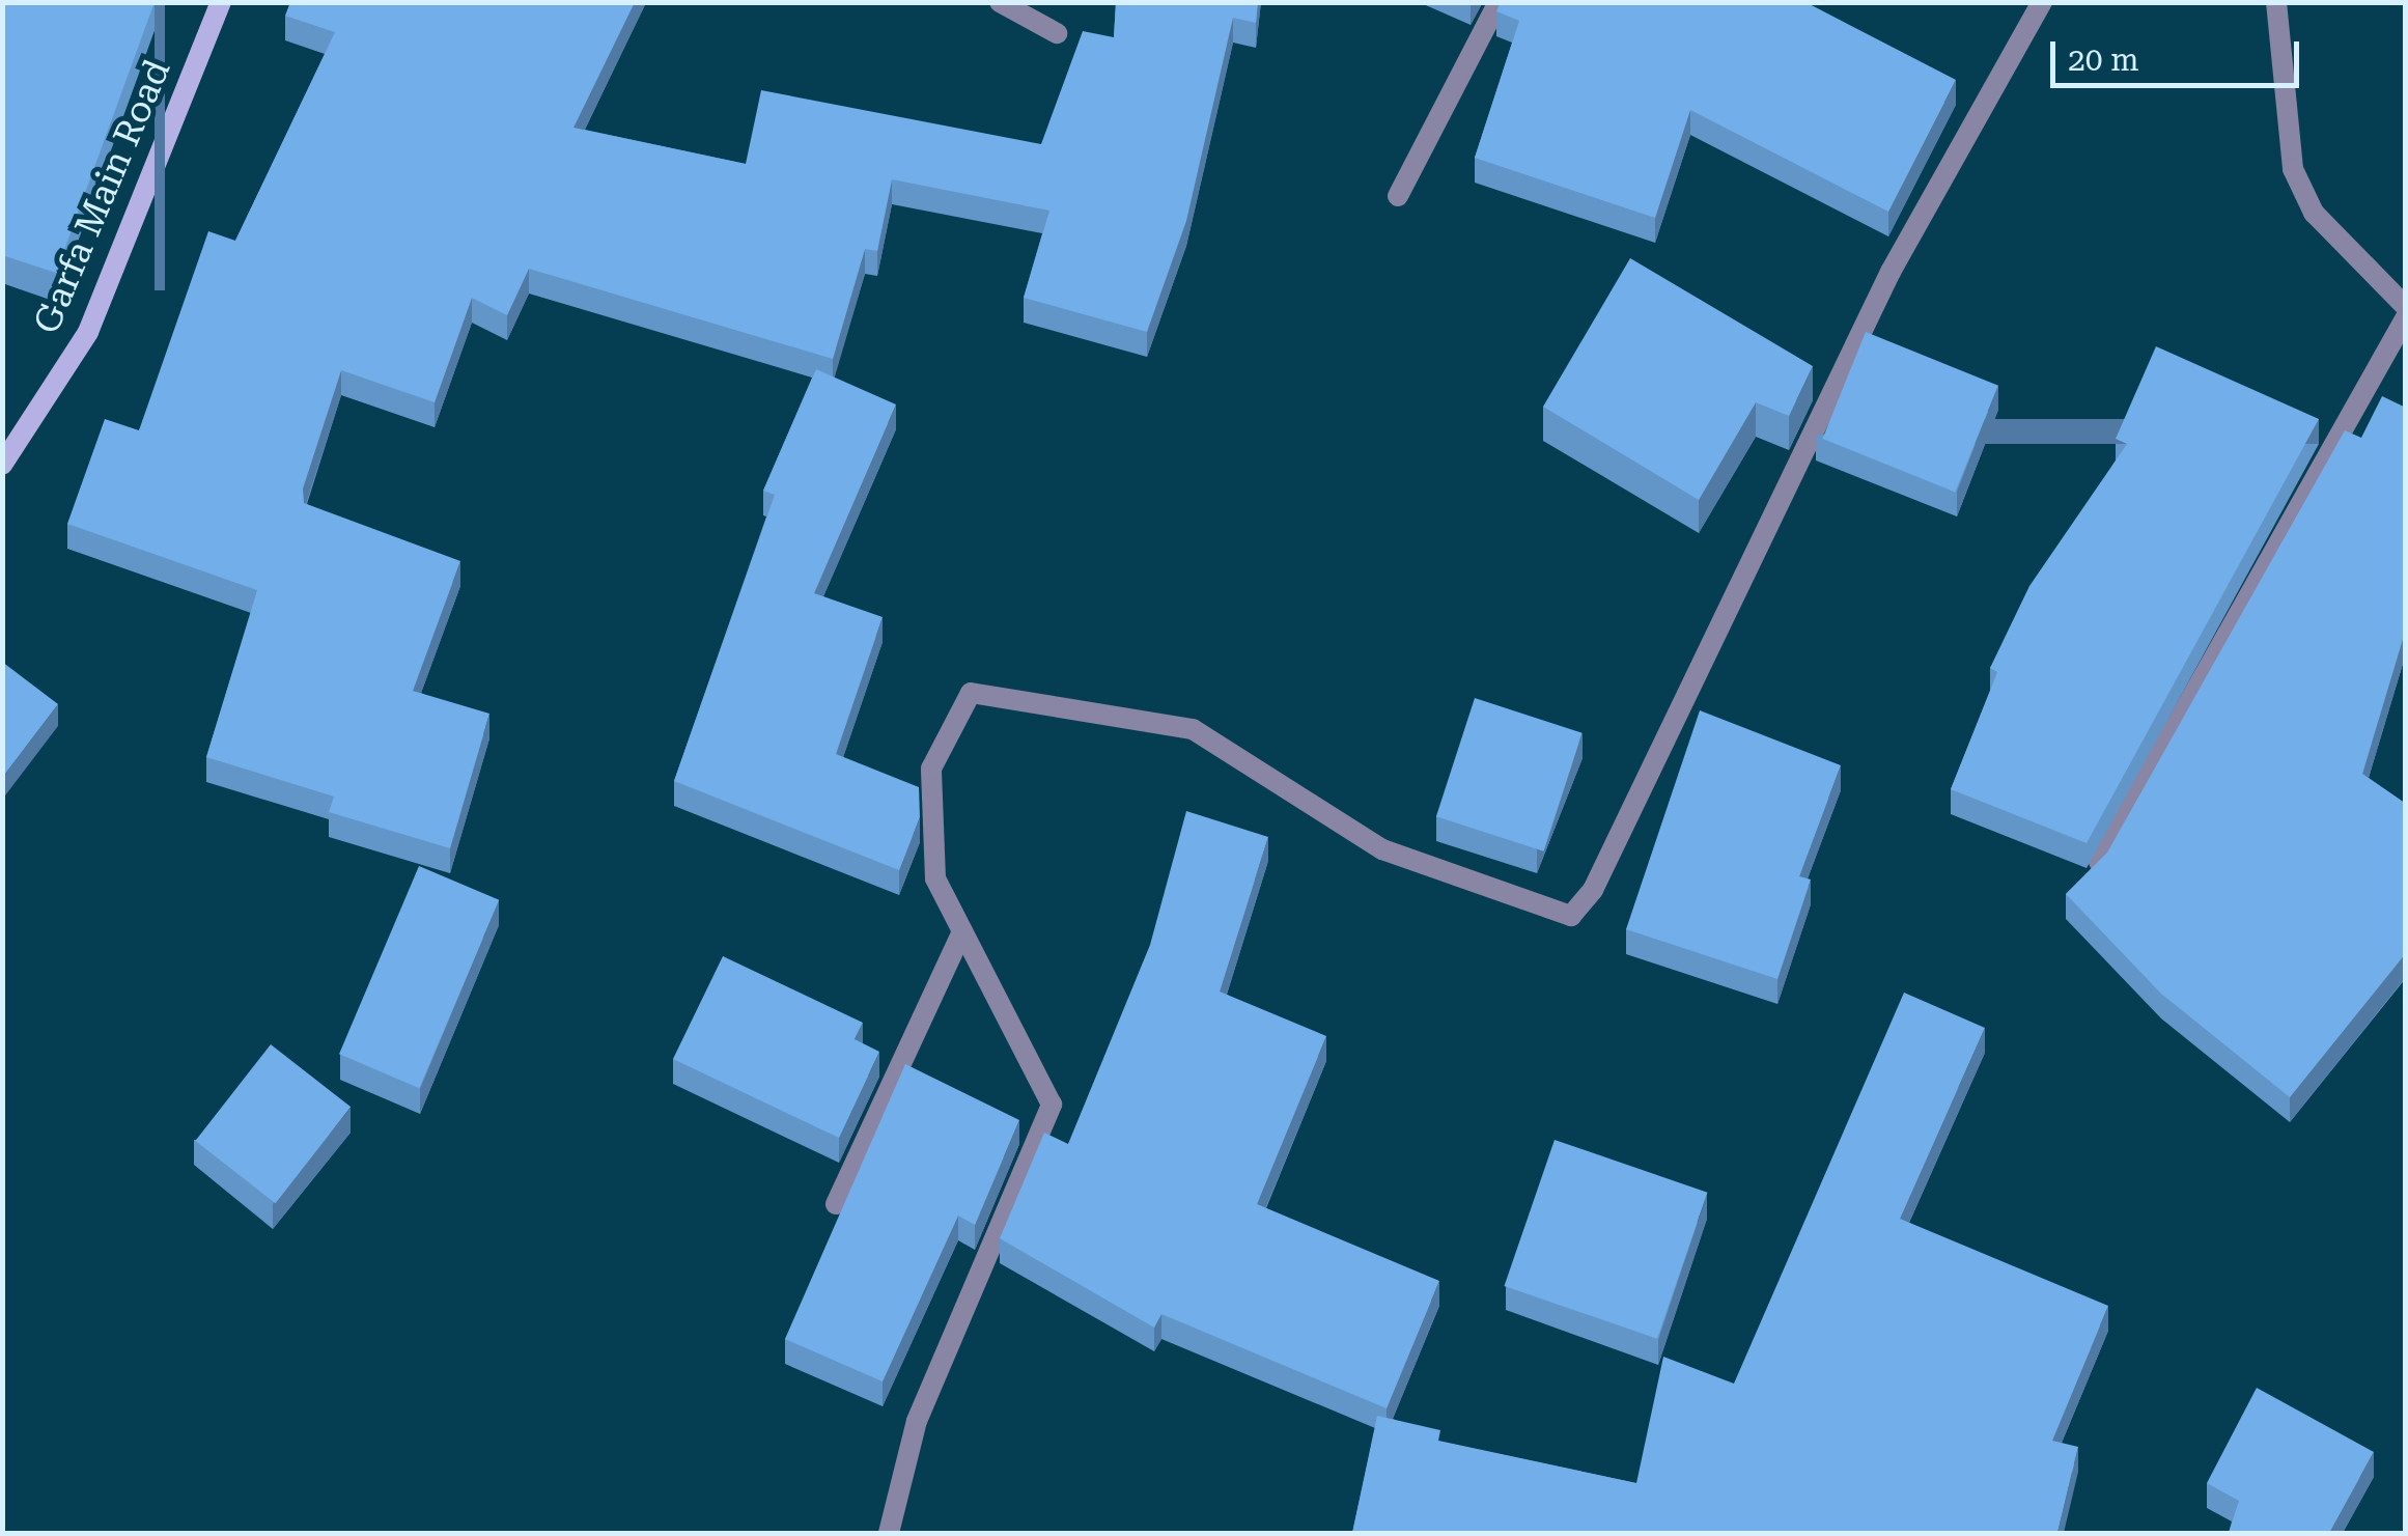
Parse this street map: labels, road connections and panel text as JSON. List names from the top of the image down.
{
  "streets": {
    "main road": ["Garfa Main Road"]
  },
  "scale_bar": "20 m"
}
